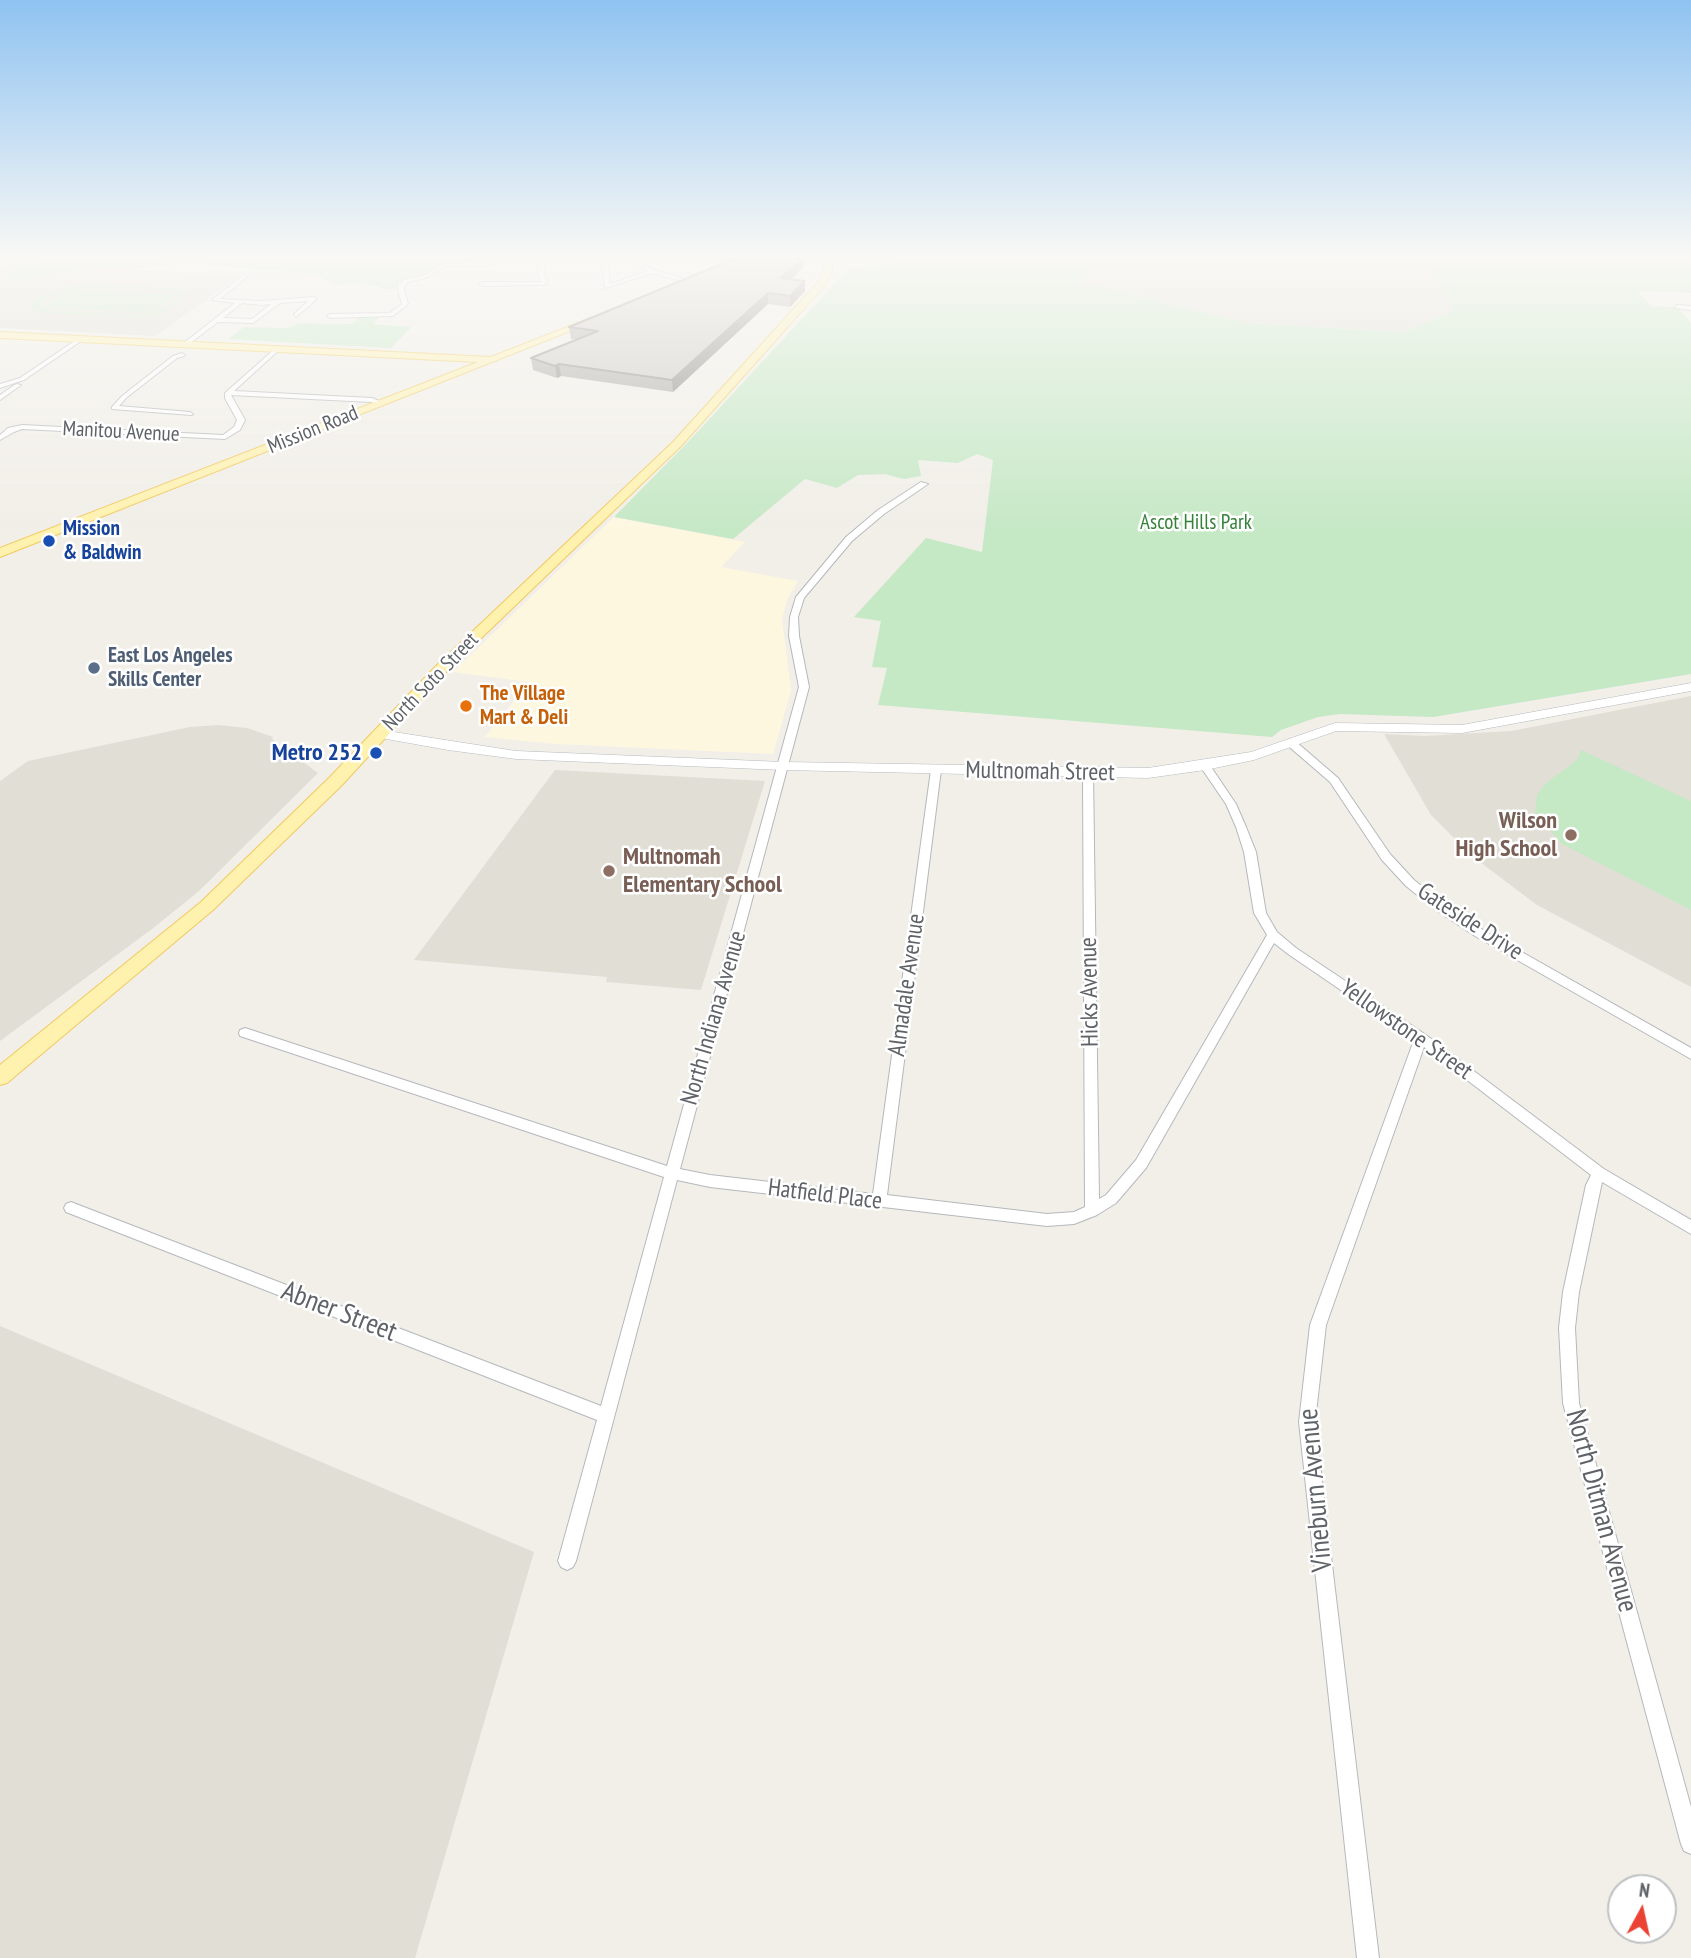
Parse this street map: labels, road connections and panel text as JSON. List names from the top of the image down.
{
  "streets": {
    "main road": ["Mission Road", "North Soto Street"],
    "street": [
      "Manitou Avenue",
      "Multnomah Street",
      "Gateside Drive",
      "Almadale Avenue",
      "Hicks Avenue",
      "North Indiana Avenue",
      "Yellowstone Street",
      "Hatfield Place",
      "Abner Street",
      "Vineburn Avenue",
      "North Ditman Avenue"
    ]
  },
  "crossings": [
    ["North Soto Street", "Multnomah Street"],
    ["Multnomah Street", "Gateside Drive"],
    ["Multnomah Street", "Almadale Avenue"],
    ["Multnomah Street", "Hicks Avenue"],
    ["Multnomah Street", "North Indiana Avenue"],
    ["Multnomah Street", "Yellowstone Street"],
    ["Almadale Avenue", "Hatfield Place"],
    ["Hicks Avenue", "Hatfield Place"],
    ["North Indiana Avenue", "Hatfield Place"],
    ["North Indiana Avenue", "Abner Street"],
    ["Yellowstone Street", "Hatfield Place"],
    ["Yellowstone Street", "Vineburn Avenue"],
    ["Yellowstone Street", "North Ditman Avenue"]
  ],
  "parks": ["Ascot Hills Park"],
  "places": [
    "Mission & Baldwin",
    "East Los Angeles Skills Center",
    "The Village Mart & Deli",
    "Metro 252",
    "Wilson High School",
    "Multnomah Elementary School"
  ],
  "north": "top"
}
